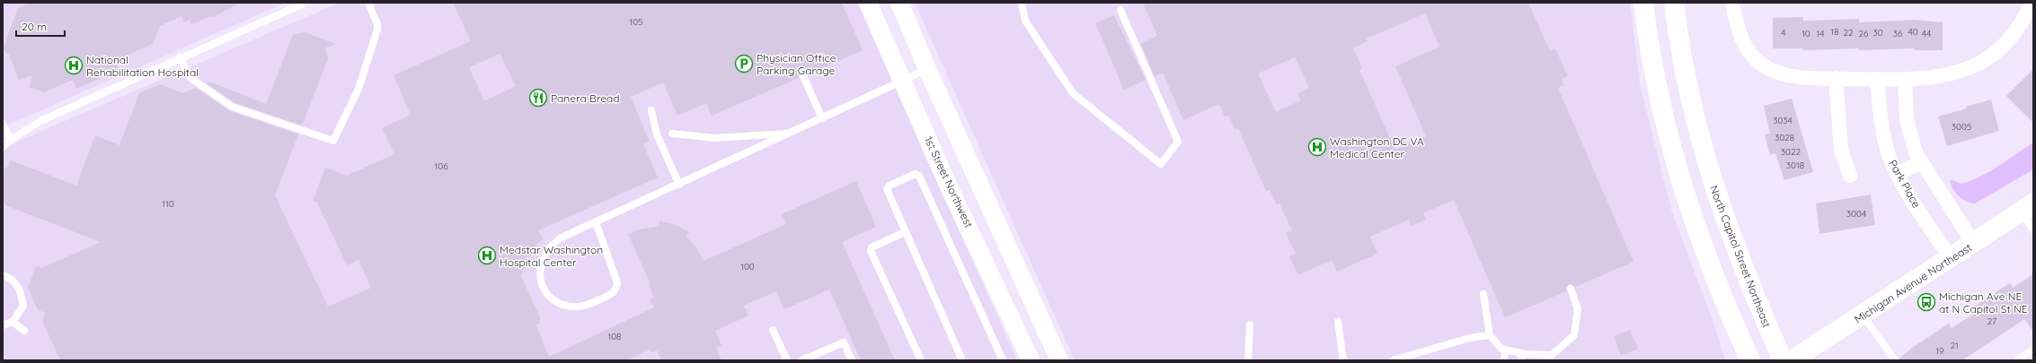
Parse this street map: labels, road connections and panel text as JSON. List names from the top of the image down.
{
  "streets": {
    "main road": ["North Capitol Street Northeast", "Michigan Avenue Northeast"],
    "street": ["1st Street Northwest", "Park Place"]
  },
  "crossings": [
    ["Park Place", "Michigan Avenue Northeast"]
  ],
  "places": {
    "parking": ["Physician Office Parking Garage"],
    "hospital": ["National Rehabilitation Hospital", "Washington DC VA Medical Center", "Medstar Washington Hospital Center"],
    "restaurant": ["Panera Bread"],
    "bus stop": ["Michigan Ave NE at N Capitol St NE"]
  },
  "house_numbers": [
    "105",
    "18",
    "40",
    "4",
    "22",
    "30",
    "10",
    "14",
    "26",
    "36",
    "44",
    "3034",
    "3005",
    "3028",
    "3022",
    "3018",
    "106",
    "110",
    "3004",
    "100",
    "27",
    "108",
    "21",
    "19"
  ],
  "scale_bar": "20 m"
}
